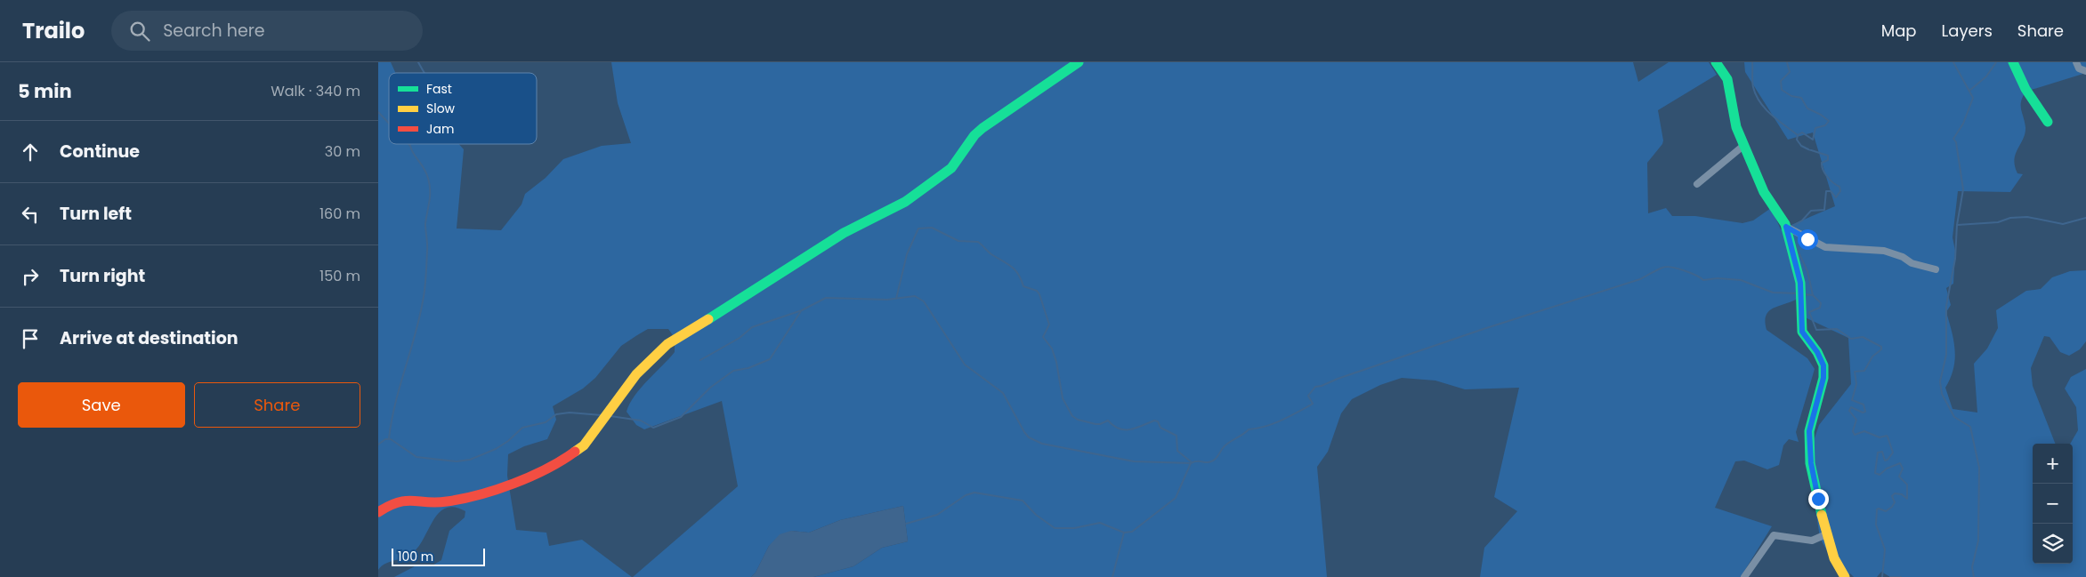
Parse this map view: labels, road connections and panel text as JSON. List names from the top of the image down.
{
  "legend": ["Fast", "Slow", "Jam"],
  "scale_bar": "100 m",
  "page": {
    "header": "Trailo",
    "search": "Search here",
    "nav": ["Map", "Layers", "Share"],
    "heading": ["5 min", "Walk · 340 m"],
    "list": [
      ["Continue", "30 m"],
      ["Turn left", "160 m"],
      ["Turn right", "150 m"],
      "Arrive at destination"
    ],
    "buttons": ["Save", "Share"],
    "map_buttons": ["+", "−"],
    "scale": "100 m"
  }
}
